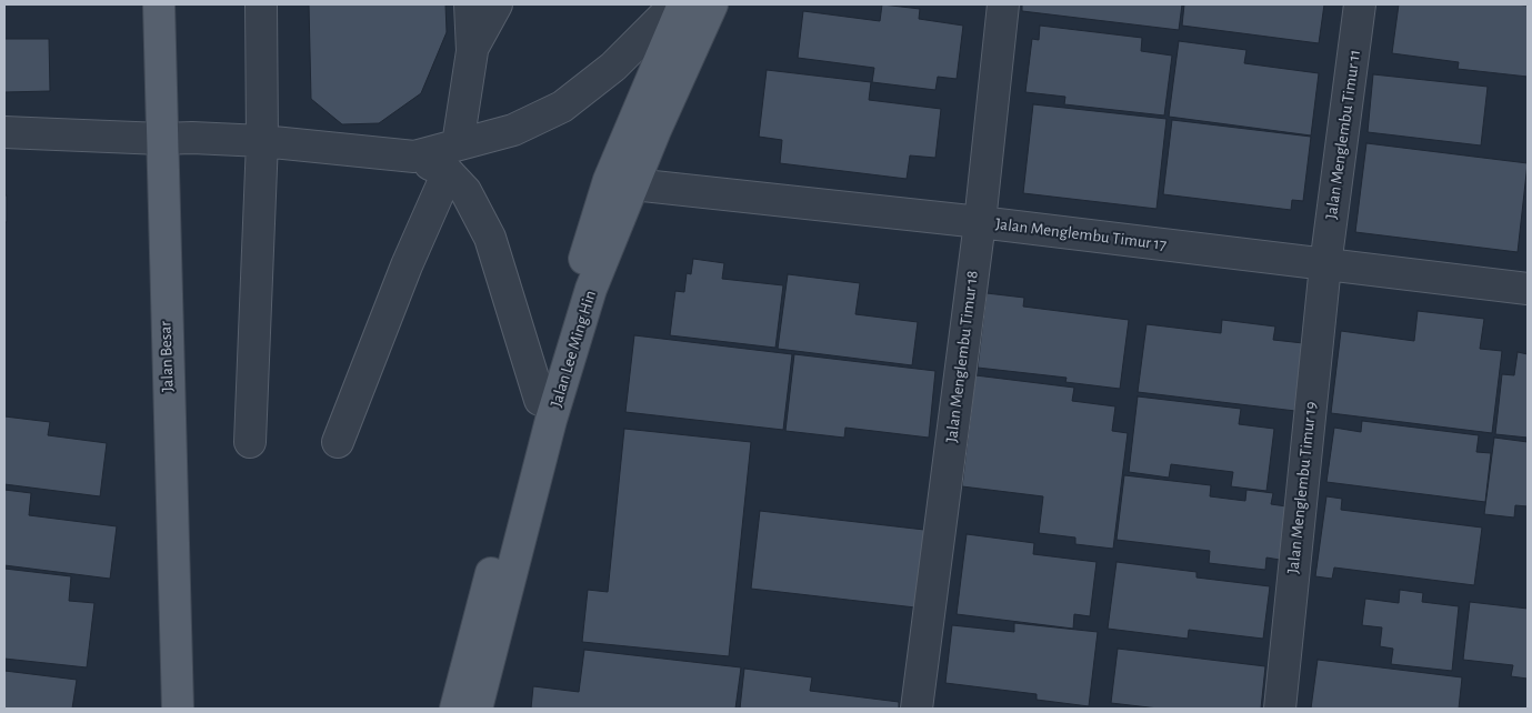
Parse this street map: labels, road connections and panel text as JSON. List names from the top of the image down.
{
  "streets": {
    "main road": ["Jalan Lee Ming Hin", "Jalan Besar"],
    "street": [
      "Jalan Menglembu Timur 11",
      "Jalan Menglembu Timur 17",
      "Jalan Menglembu Timur 18",
      "Jalan Menglembu Timur 19"
    ]
  },
  "crossings": [
    ["Jalan Menglembu Timur 11", "Jalan Menglembu Timur 17"],
    ["Jalan Menglembu Timur 11", "Jalan Menglembu Timur 19"],
    ["Jalan Menglembu Timur 17", "Jalan Lee Ming Hin"],
    ["Jalan Menglembu Timur 17", "Jalan Menglembu Timur 18"],
    ["Jalan Menglembu Timur 17", "Jalan Menglembu Timur 19"]
  ]
}
